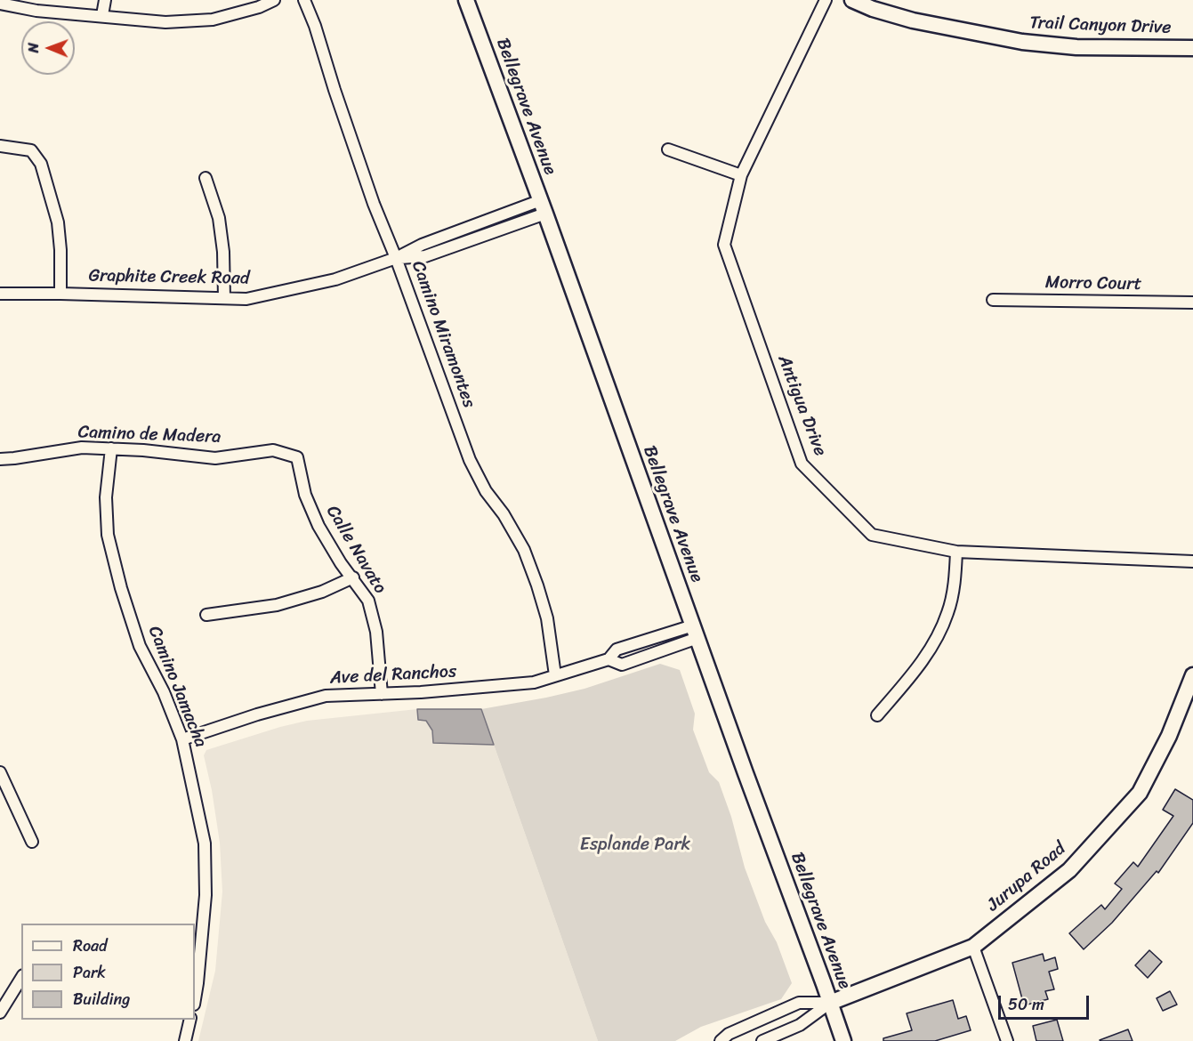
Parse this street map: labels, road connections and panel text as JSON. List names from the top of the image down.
{
  "streets": {
    "main road": ["Trail Canyon Drive", "Bellegrave Avenue", "Jurupa Road"],
    "street": [
      "Graphite Creek Road",
      "Morro Court",
      "Camino Miramontes",
      "Antigua Drive",
      "Camino de Madera",
      "Calle Navato",
      "Ave del Ranchos",
      "Camino Jamacha"
    ]
  },
  "crossings": [
    ["Bellegrave Avenue", "Graphite Creek Road"],
    ["Bellegrave Avenue", "Ave del Ranchos"],
    ["Bellegrave Avenue", "Jurupa Road"],
    ["Graphite Creek Road", "Camino Miramontes"],
    ["Camino Miramontes", "Ave del Ranchos"],
    ["Camino de Madera", "Calle Navato"],
    ["Camino de Madera", "Camino Jamacha"],
    ["Calle Navato", "Ave del Ranchos"],
    ["Ave del Ranchos", "Camino Jamacha"]
  ],
  "parks": ["Esplande Park"],
  "legend": ["Road", "Park", "Building"],
  "scale_bar": "50 m",
  "north": "left"
}
